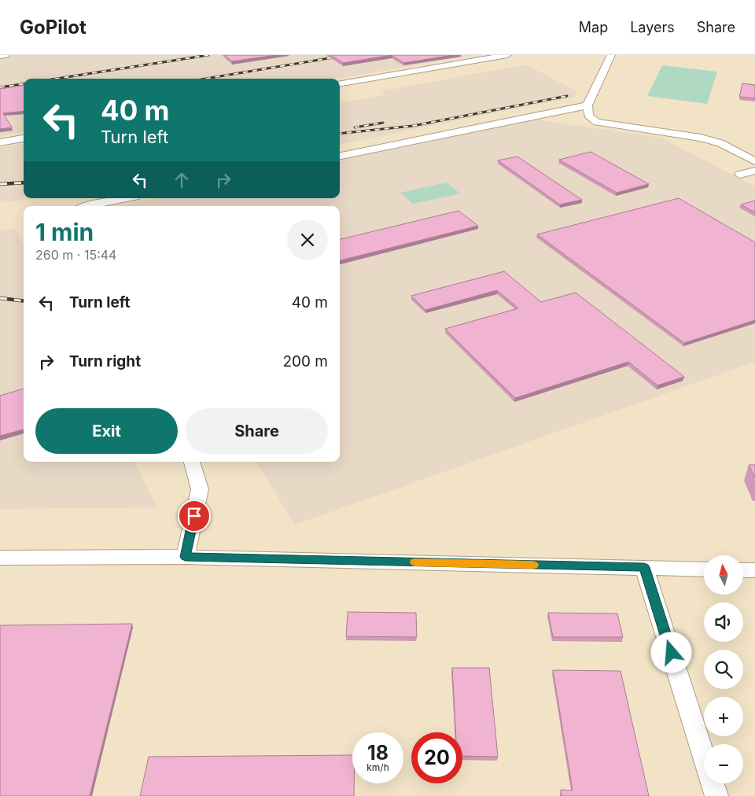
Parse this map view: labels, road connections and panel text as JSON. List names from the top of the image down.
{
  "north": "top",
  "page": {
    "header": "GoPilot",
    "nav": ["Map", "Layers", "Share"],
    "turn": ["40 m", "Turn left"],
    "heading": ["1 min", "260 m · 15:44"],
    "list": [
      {
        "name": "Turn left",
        "value": "40 m"
      },
      {
        "name": "Turn right",
        "value": "200 m"
      }
    ],
    "buttons": ["Exit", "Share"],
    "map_buttons": ["+", "−"],
    "speed": "18 km/h",
    "limit": "20"
  }
}
